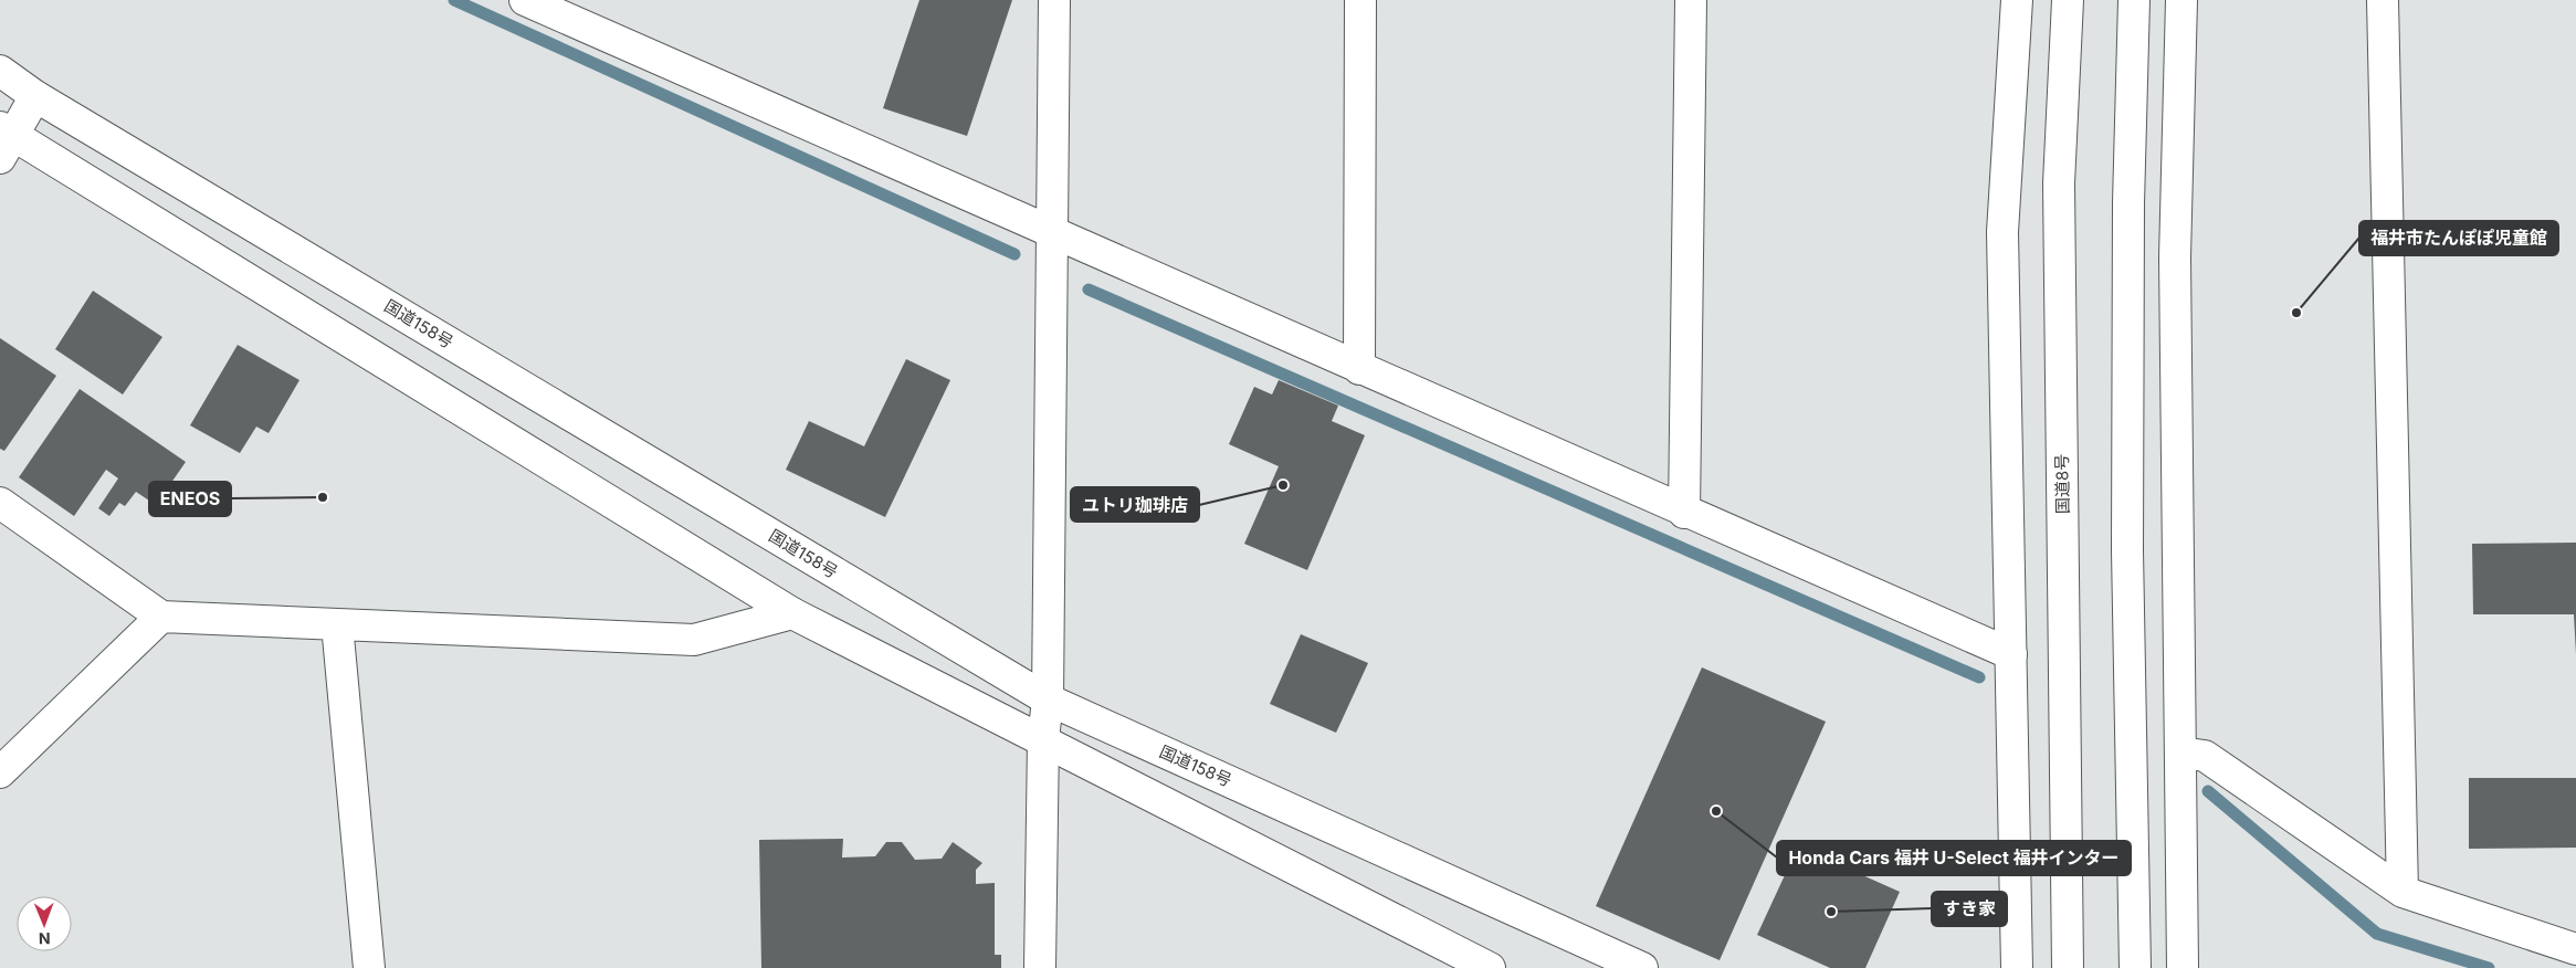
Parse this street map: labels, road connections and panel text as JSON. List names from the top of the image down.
{
  "streets": {
    "main road": ["国道158号", "国道8号"]
  },
  "places": [
    "福井市たんぽぽ児童館",
    "ユトリ珈琲店",
    "ENEOS",
    "Honda Cars 福井 U-Select 福井インター",
    "すき家"
  ],
  "north": "bottom"
}
